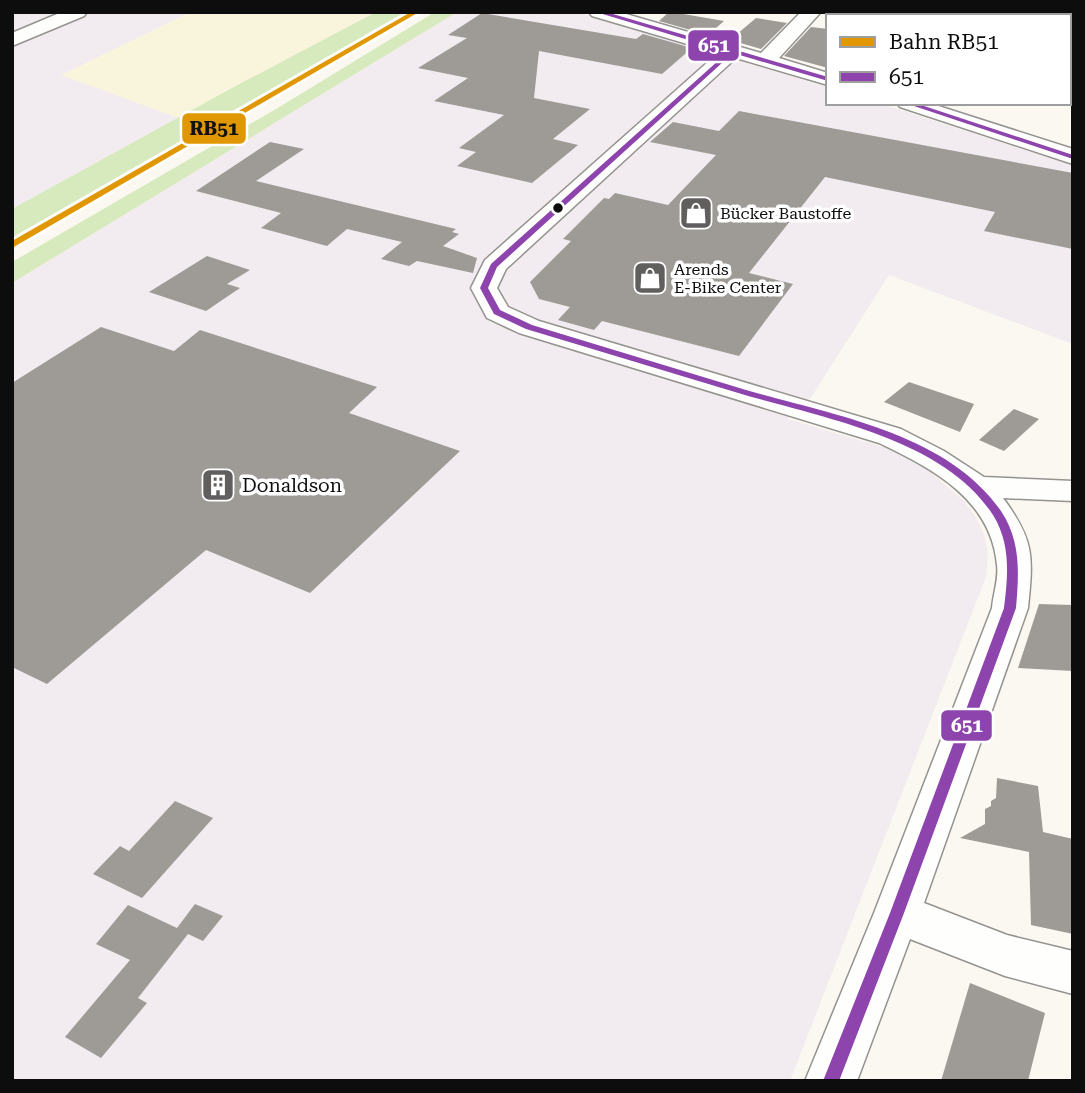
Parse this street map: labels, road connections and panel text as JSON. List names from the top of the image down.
{
  "places": {
    "shop": ["Bücker Baustoffe", "Arends E-Bike Center"],
    "building": ["Donaldson"]
  },
  "lines": ["rail line RB51", "transit line 651"],
  "legend": ["Bahn RB51", "651"]
}
